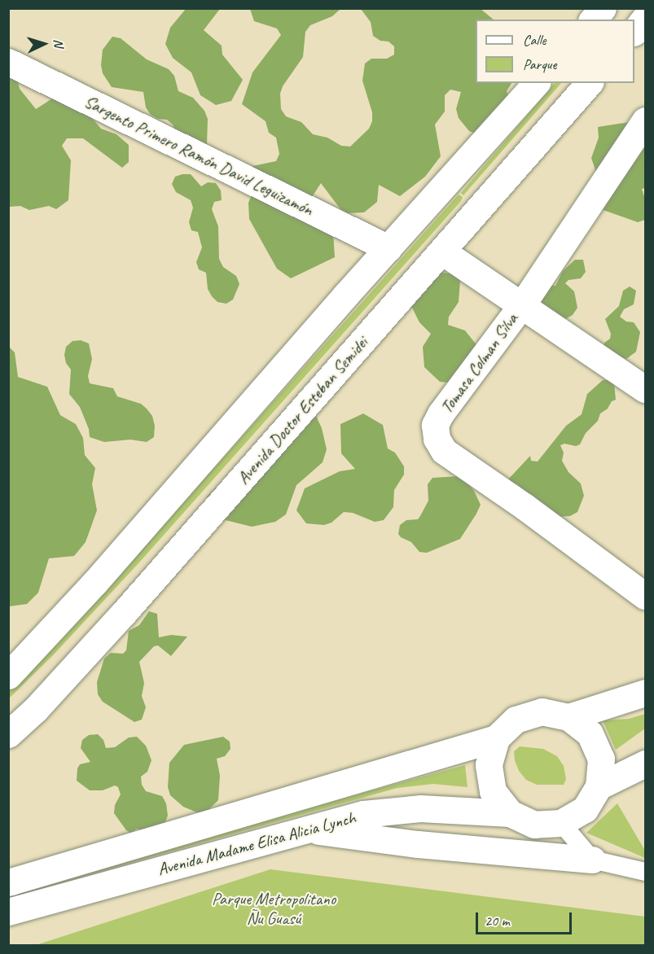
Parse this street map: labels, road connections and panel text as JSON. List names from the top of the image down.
{
  "streets": {
    "main road": [
      "Sargento Primero Ramón David Leguizamón",
      "Tomasa Colman Silva",
      "Avenida Doctor Esteban Semidei",
      "Avenida Madame Elisa Alicia Lynch"
    ]
  },
  "parks": ["Parque Metropolitano Ñu Guasú"],
  "legend": ["Calle", "Parque"],
  "scale_bar": "20 m",
  "north": "right"
}
